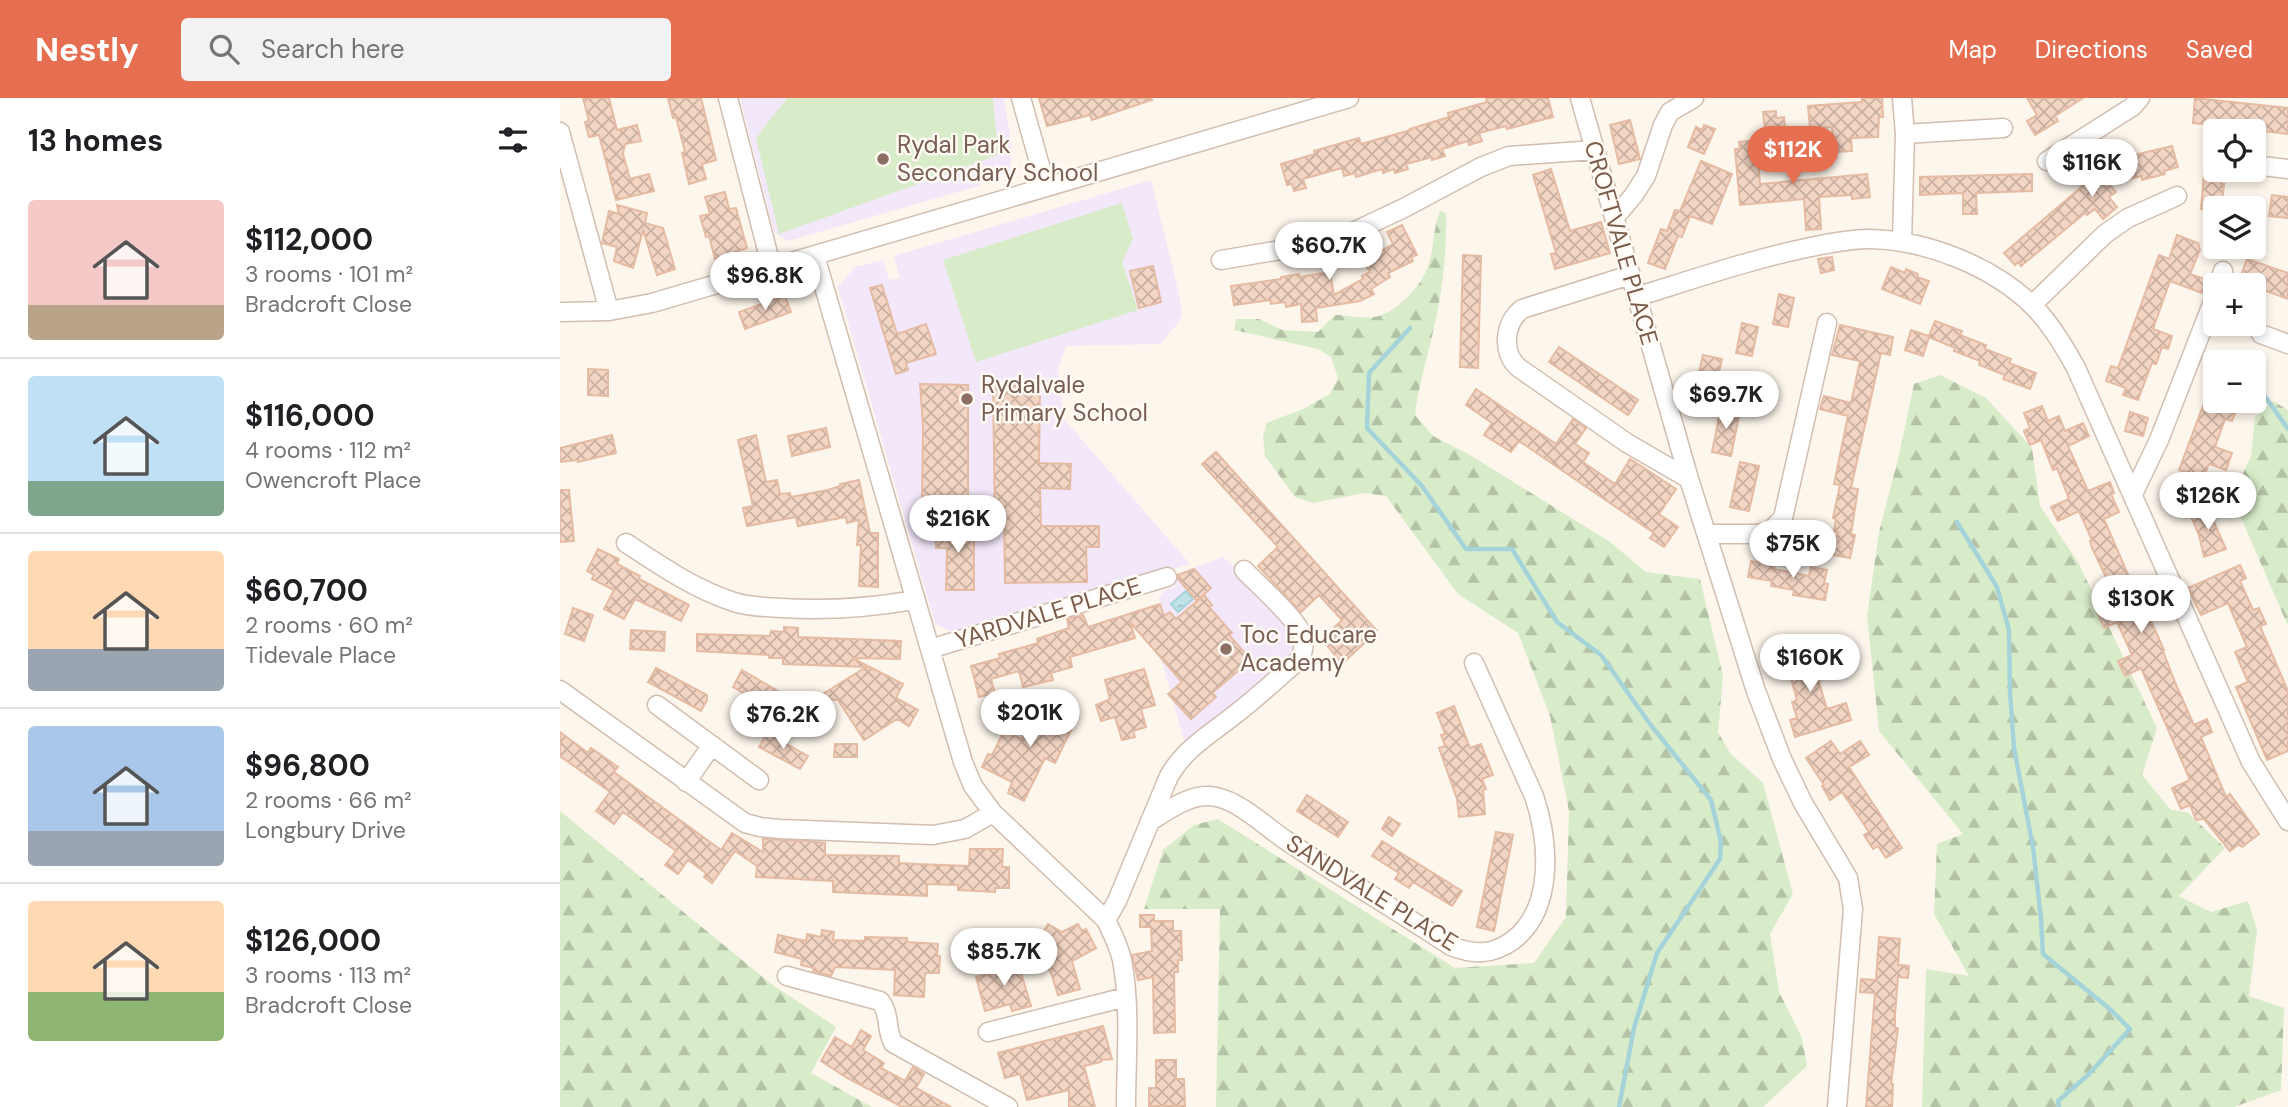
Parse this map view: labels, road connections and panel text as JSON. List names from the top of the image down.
{
  "streets": {
    "street": ["CROFTVALE PLACE", "YARDVALE PLACE", "SANDVALE PLACE"]
  },
  "places": ["Rydal Park Secondary School", "Rydalvale Primary School", "Toc Educare Academy"],
  "page": {
    "header": "Nestly",
    "search": "Search here",
    "nav": ["Map", "Directions", "Saved"],
    "heading": "13 homes",
    "map_buttons": ["+", "−"],
    "price": [
      "$112K",
      "$116K",
      "$60.7K",
      "$96.8K",
      "$69.7K",
      "$126K",
      "$216K",
      "$75K",
      "$130K",
      "$160K",
      "$201K",
      "$76.2K",
      "$85.7K"
    ],
    "list": [
      {
        "name": "$112,000",
        "note": "3 rooms · 101 m² · Bradcroft Close"
      },
      {
        "name": "$116,000",
        "note": "4 rooms · 112 m² · Owencroft Place"
      },
      {
        "name": "$60,700",
        "note": "2 rooms · 60 m² · Tidevale Place"
      },
      {
        "name": "$96,800",
        "note": "2 rooms · 66 m² · Longbury Drive"
      },
      {
        "name": "$126,000",
        "note": "3 rooms · 113 m² · Bradcroft Close"
      }
    ]
  }
}
